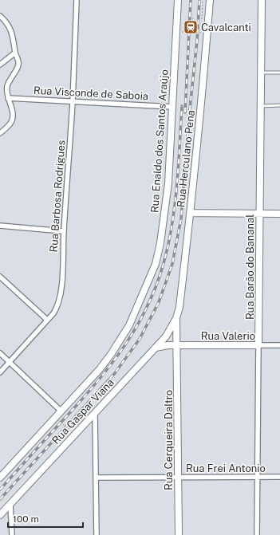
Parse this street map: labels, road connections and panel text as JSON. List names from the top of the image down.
{
  "streets": {
    "main road": [
      "Rua Enaldo dos Santos Araújo",
      "Rua Herculano Pena",
      "Rua Barão do Bananal",
      "Rua Valerio",
      "Rua Gaspar Viana",
      "Rua Cerqueira Daltro"
    ],
    "street": ["Rua Visconde de Saboia", "Rua Barbosa Rodrigues", "Rua Frei Antonio"]
  },
  "crossings": [
    ["Rua Visconde de Saboia", "Rua Enaldo dos Santos Araújo"],
    ["Rua Visconde de Saboia", "Rua Barbosa Rodrigues"],
    ["Rua Herculano Pena", "Rua Gaspar Viana"],
    ["Rua Herculano Pena", "Rua Cerqueira Daltro"],
    ["Rua Barão do Bananal", "Rua Valerio"],
    ["Rua Barão do Bananal", "Rua Frei Antonio"],
    ["Rua Valerio", "Rua Cerqueira Daltro"],
    ["Rua Gaspar Viana", "Rua Cerqueira Daltro"],
    ["Rua Cerqueira Daltro", "Rua Frei Antonio"]
  ],
  "places": {
    "station": ["Cavalcanti"]
  },
  "scale_bar": "100 m"
}
